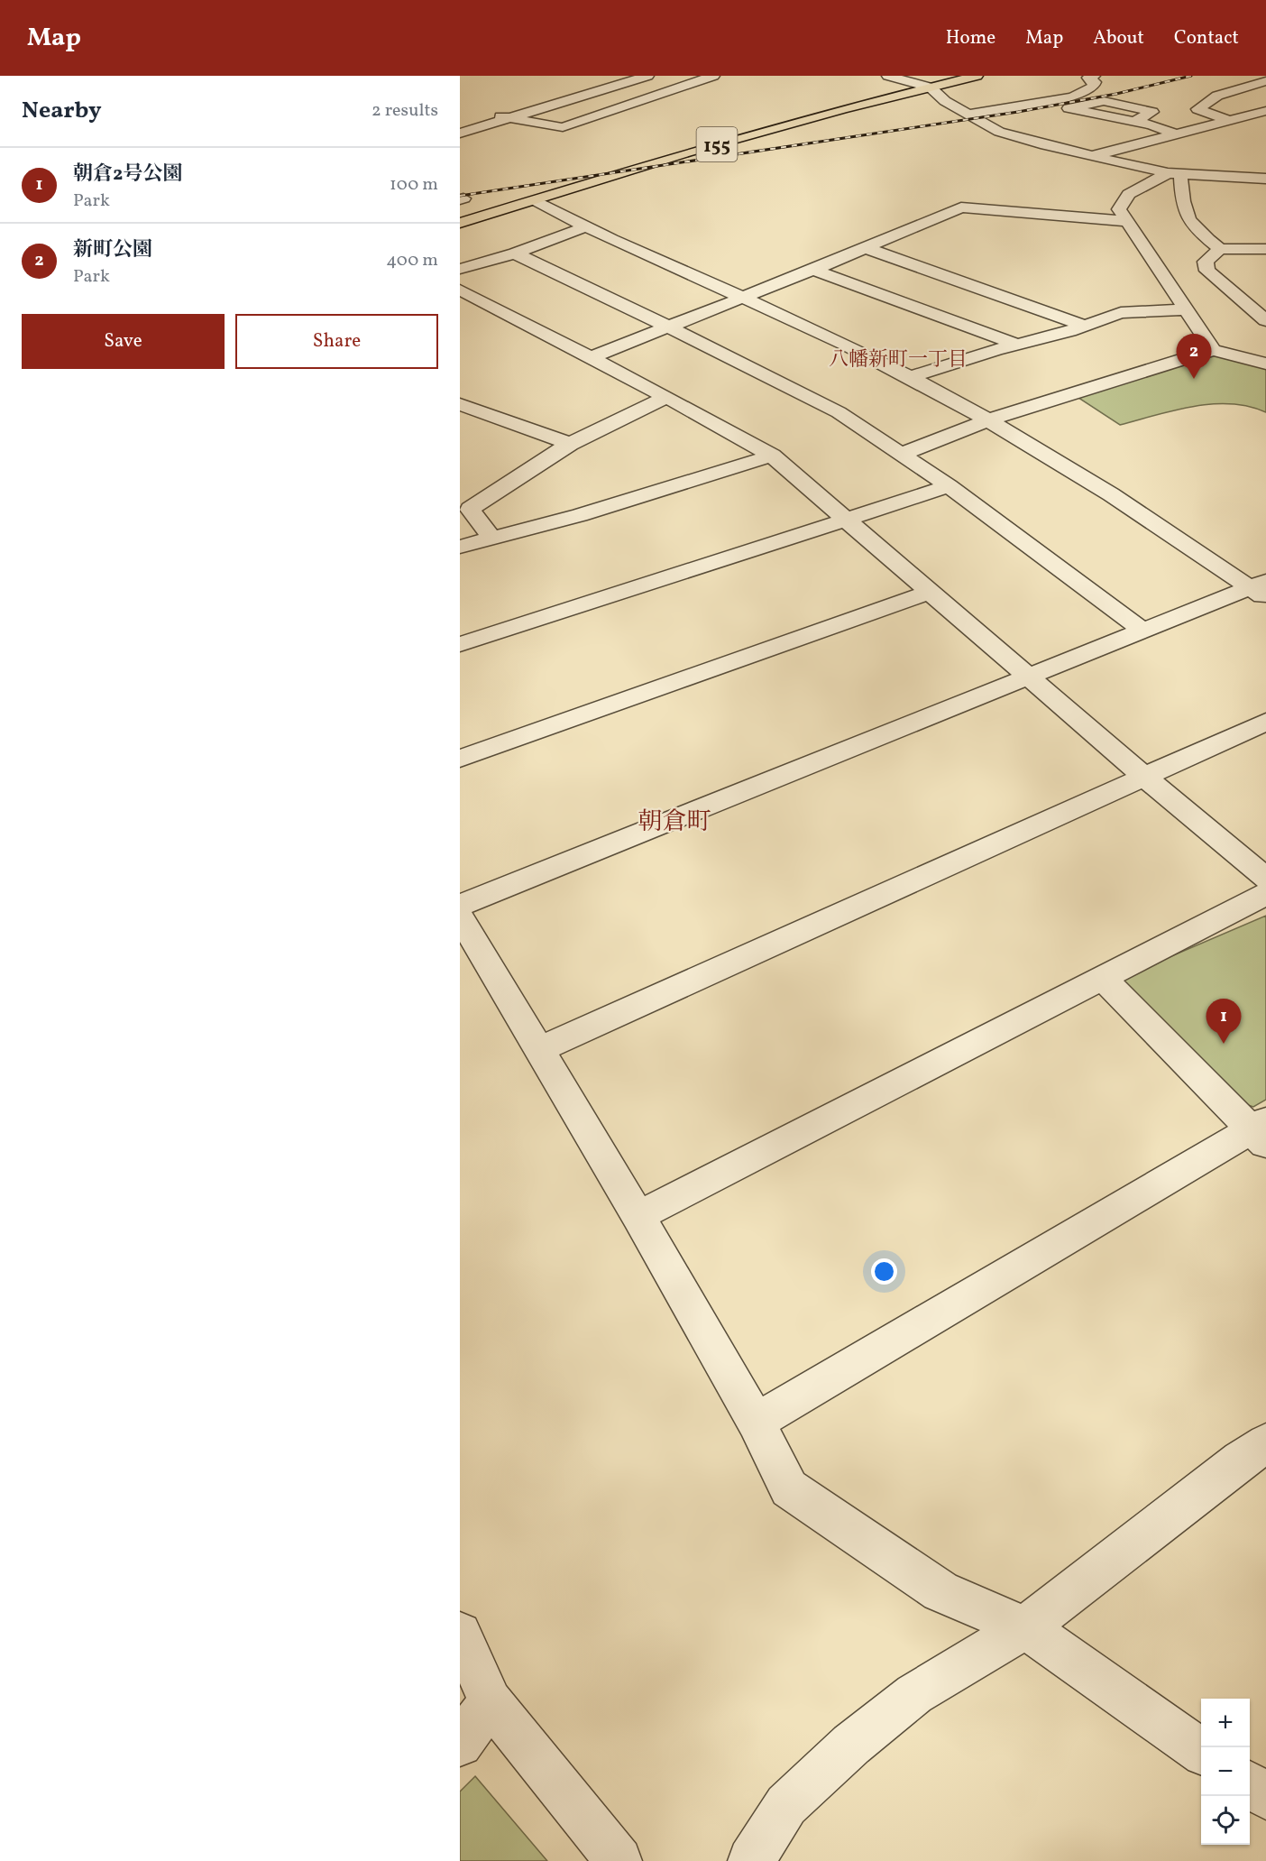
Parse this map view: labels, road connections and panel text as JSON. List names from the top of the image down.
{
  "streets": {
    "highway": ["155"]
  },
  "districts": ["八幡新町一丁目", "朝倉町"],
  "page": {
    "header": "Map",
    "nav": [
      "Home",
      "Map",
      "About",
      "Contact"
    ],
    "heading": ["Nearby", "2 results"],
    "list": [
      {
        "mark": "1",
        "name": "朝倉2号公園",
        "note": "Park",
        "value": "100 m"
      },
      {
        "mark": "2",
        "name": "新町公園",
        "note": "Park",
        "value": "400 m"
      }
    ],
    "buttons": ["Save", "Share"],
    "pins": ["2", "1"],
    "map_buttons": ["+", "−"]
  }
}
